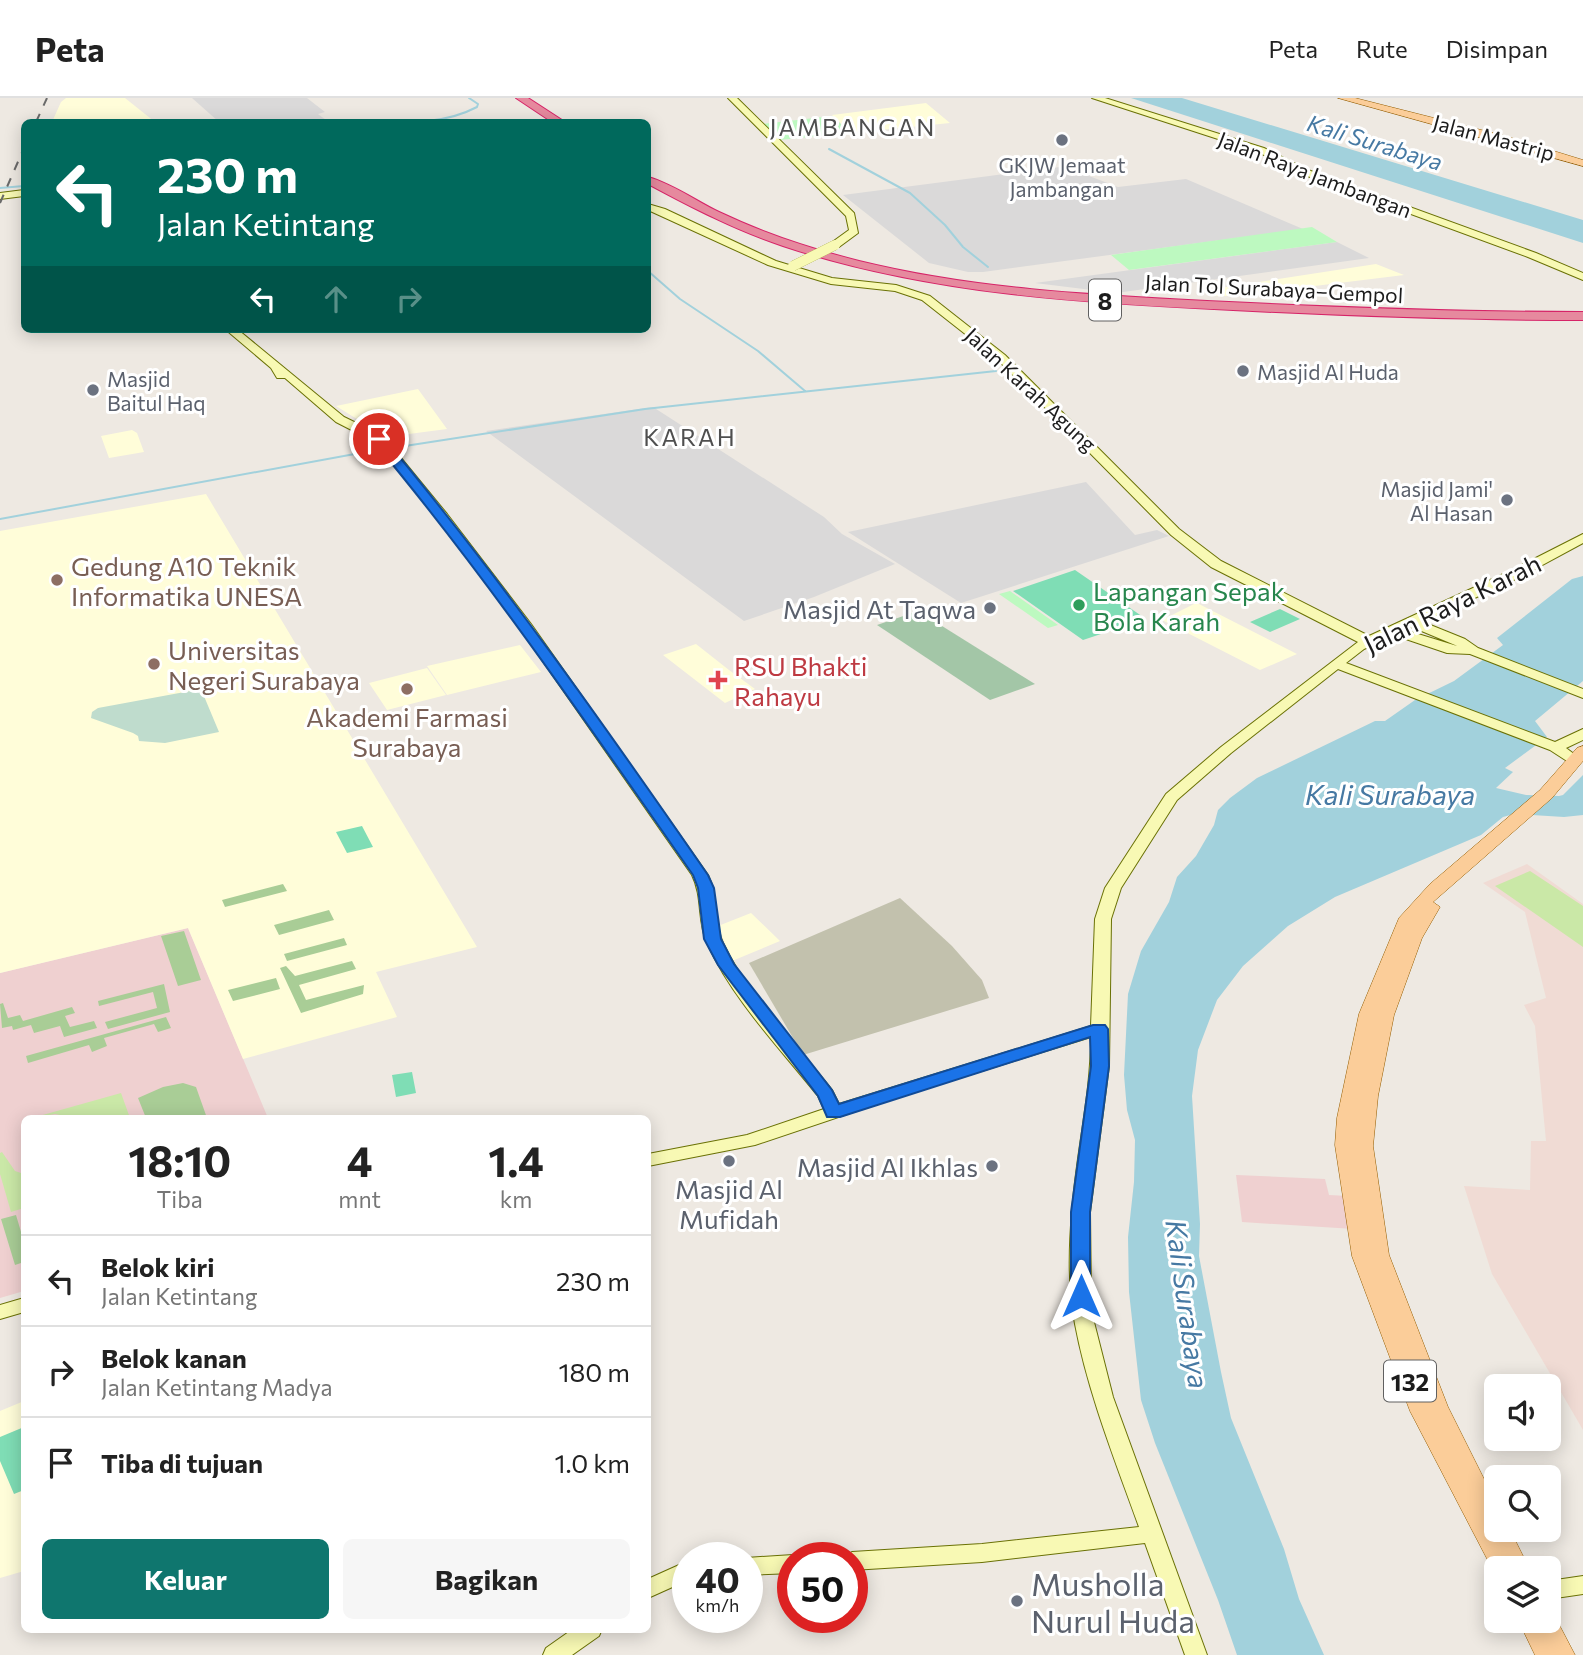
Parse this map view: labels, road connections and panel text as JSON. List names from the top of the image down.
{
  "streets": {
    "highway": ["Jalan Tol Surabaya–Gempol", "8"],
    "main road": ["Jalan Mastrip", "132"],
    "street": ["Jalan Raya Jambangan", "Jalan Karah Agung", "Jalan Raya Karah"]
  },
  "crossings": [
    ["Jalan Karah Agung", "Jalan Raya Karah"]
  ],
  "districts": ["JAMBANGAN", "KARAH"],
  "water": ["Kali Surabaya"],
  "places": {
    "other": [
      "GKJW Jemaat Jambangan",
      "Masjid Al Huda",
      "Masjid Baitul Haq",
      "Masjid Jami' Al Hasan",
      "Gedung A10 Teknik Informatika UNESA",
      "Lapangan Sepak Bola Karah",
      "Masjid At Taqwa",
      "Universitas Negeri Surabaya",
      "Akademi Farmasi Surabaya",
      "Masjid Al Mufidah",
      "Masjid Al Ikhlas",
      "Musholla Nurul Huda"
    ],
    "health": ["RSU Bhakti Rahayu"]
  },
  "page": {
    "header": "Peta",
    "nav": ["Peta", "Rute", "Disimpan"],
    "turn": ["230 m", "Jalan Ketintang"],
    "eta": [
      "18:10",
      "Tiba",
      "4",
      "mnt",
      "1.4",
      "km"
    ],
    "list": [
      {
        "name": "Belok kiri",
        "note": "Jalan Ketintang",
        "value": "230 m"
      },
      {
        "name": "Belok kanan",
        "note": "Jalan Ketintang Madya",
        "value": "180 m"
      },
      {
        "name": "Tiba di tujuan",
        "value": "1.0 km"
      }
    ],
    "buttons": ["Keluar", "Bagikan"],
    "speed": "40 km/h",
    "limit": "50"
  }
}
